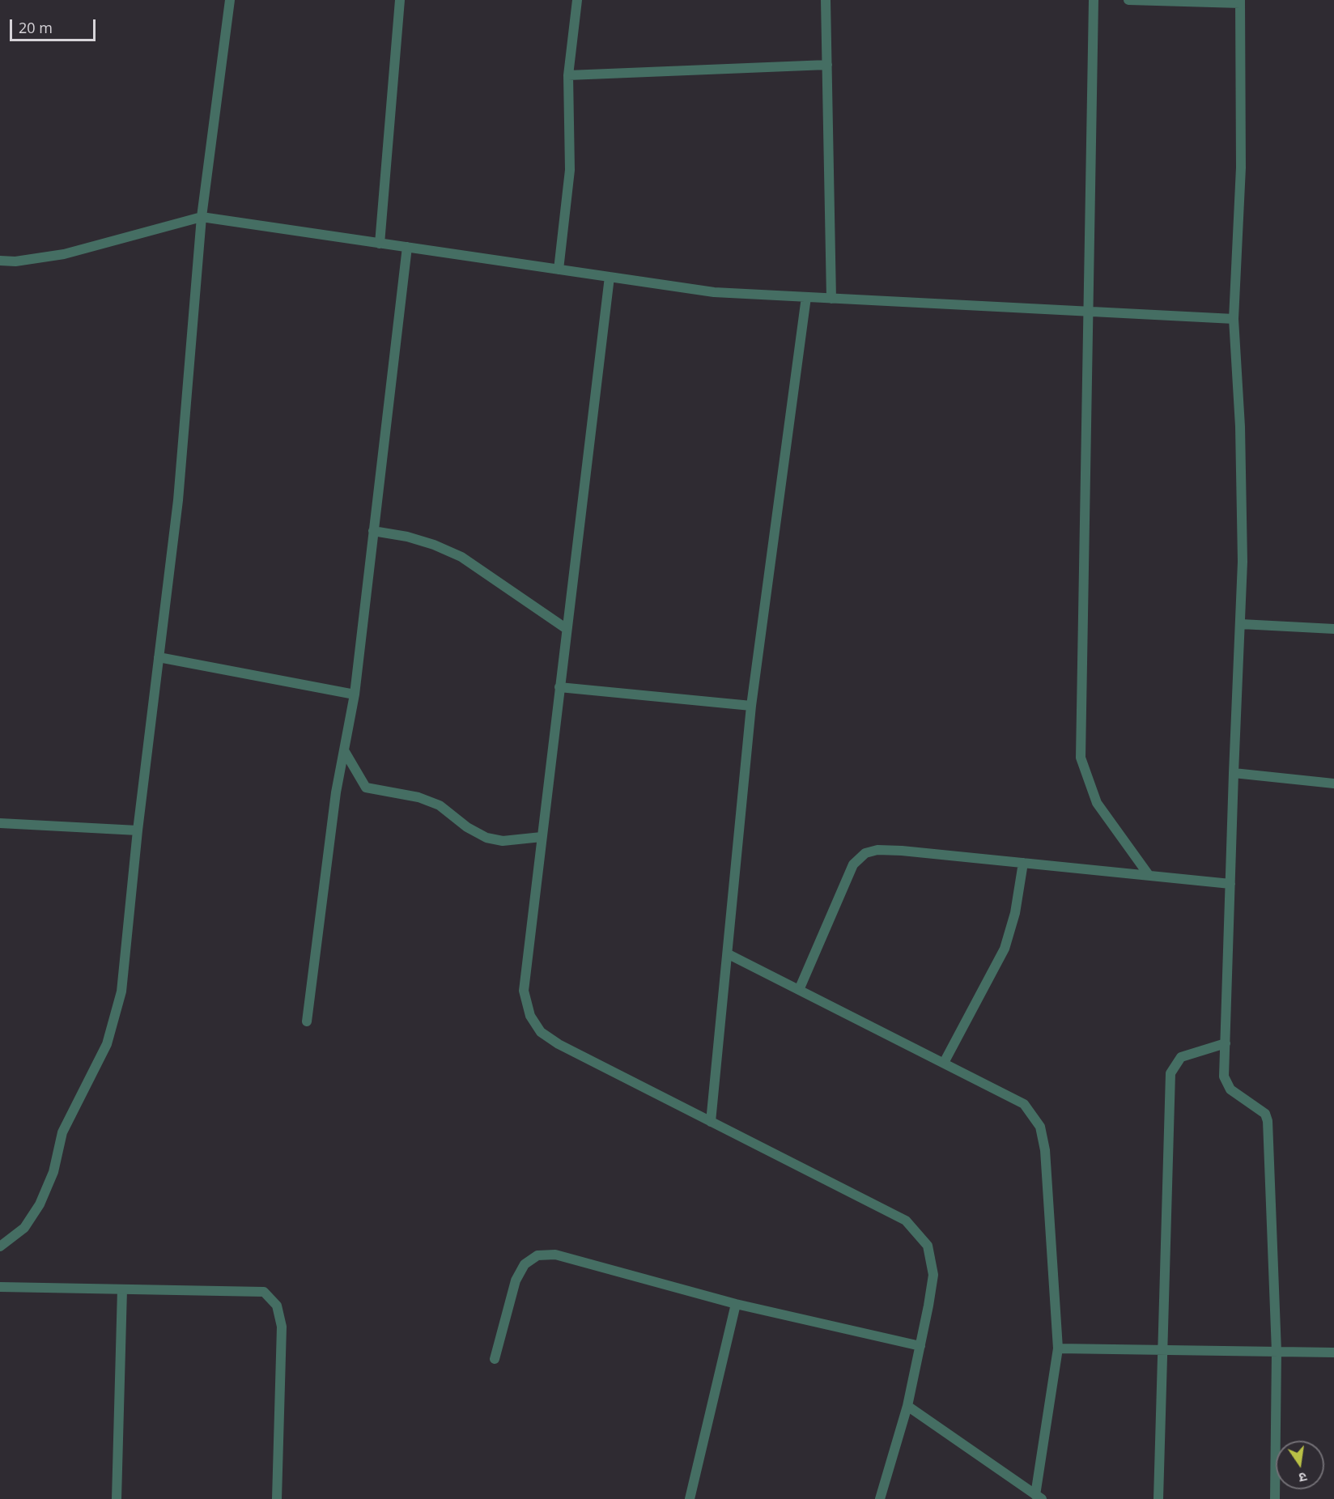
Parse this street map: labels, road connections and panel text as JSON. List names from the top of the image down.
{
  "scale_bar": "20 m",
  "north": "bottom"
}
